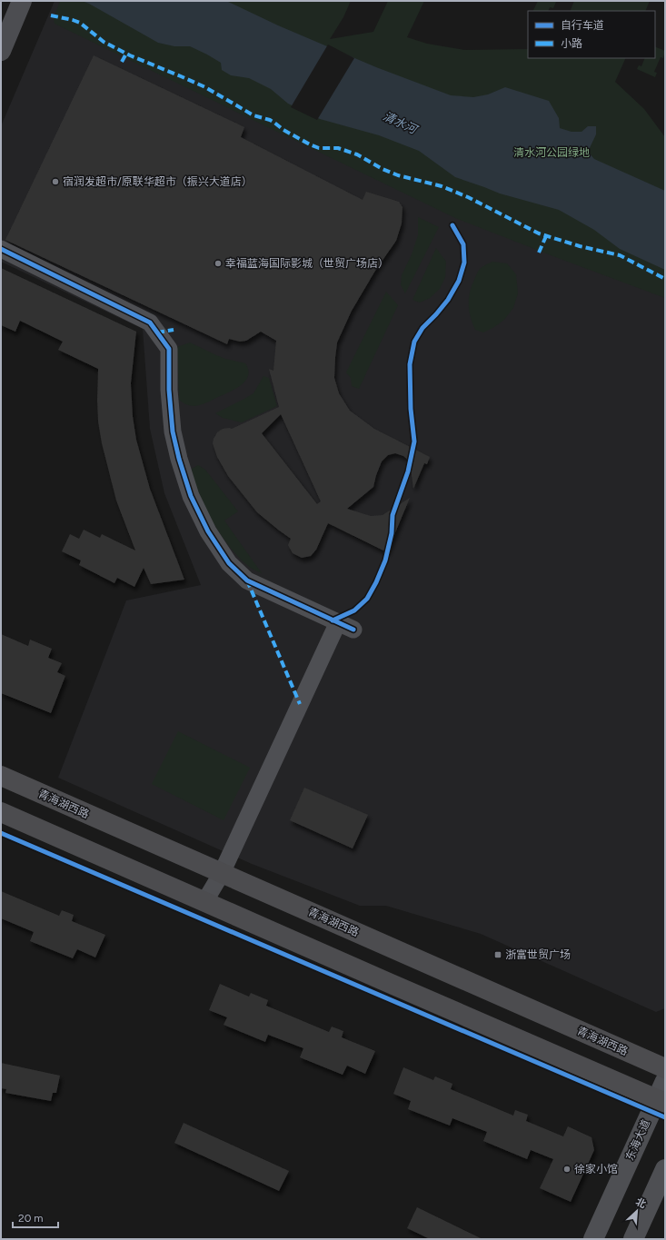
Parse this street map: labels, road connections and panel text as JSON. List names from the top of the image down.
{
  "streets": {
    "main road": ["青海湖西路"],
    "street": ["东海大道"]
  },
  "water": ["清水河"],
  "parks": ["清水河公园绿地"],
  "places": {
    "other": ["宿润发超市/原联华超市（振兴大道店）", "幸福蓝海国际影城（世贸广场店）", "徐家小馆"],
    "transit": ["浙富世贸广场"]
  },
  "legend": ["自行车道", "小路"],
  "scale_bar": "20 m",
  "north": "top right"
}
